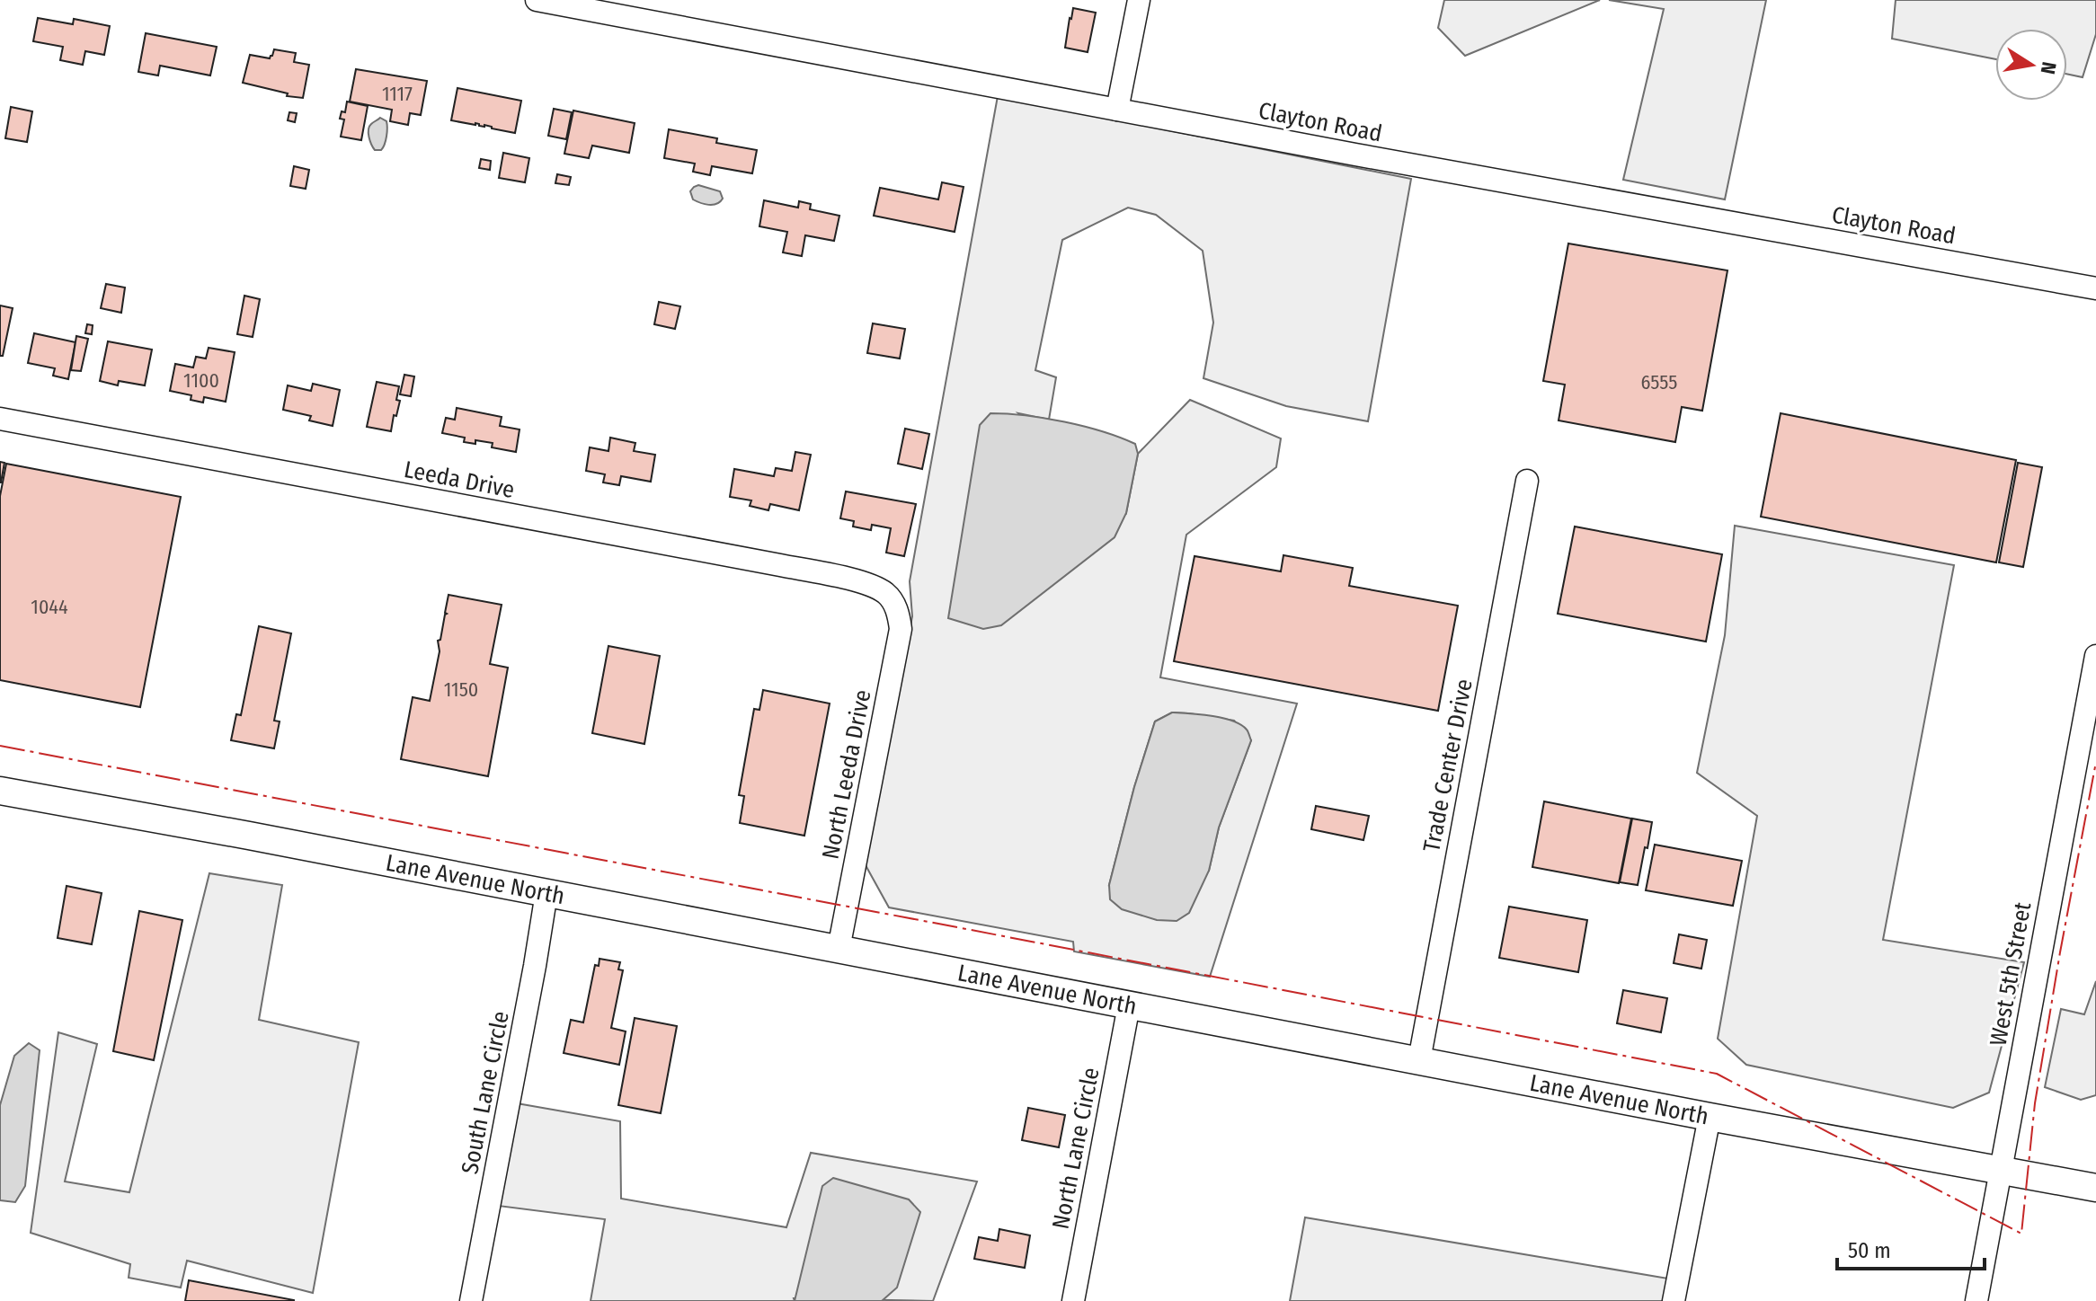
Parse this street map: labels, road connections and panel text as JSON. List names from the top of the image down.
{
  "streets": {
    "main road": ["Lane Avenue North"],
    "street": [
      "Clayton Road",
      "Leeda Drive",
      "Trade Center Drive",
      "North Leeda Drive",
      "West 5th Street",
      "South Lane Circle",
      "North Lane Circle"
    ]
  },
  "crossings": [
    ["Leeda Drive", "North Leeda Drive"],
    ["Trade Center Drive", "Lane Avenue North"],
    ["North Leeda Drive", "Lane Avenue North"],
    ["Lane Avenue North", "West 5th Street"],
    ["Lane Avenue North", "South Lane Circle"],
    ["Lane Avenue North", "North Lane Circle"]
  ],
  "house_numbers": [
    "1117",
    "1100",
    "6555",
    "1044",
    "1150"
  ],
  "scale_bar": "50 m",
  "north": "right"
}
